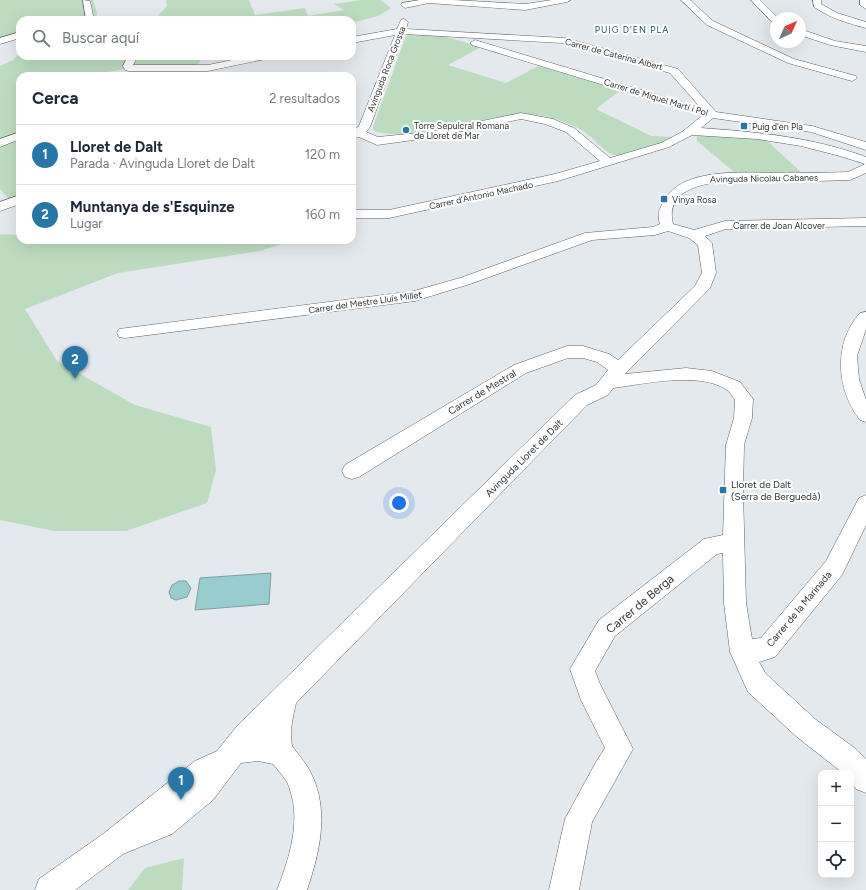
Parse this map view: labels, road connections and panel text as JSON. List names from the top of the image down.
{
  "streets": {
    "street": [
      "Carrer de Caterina Albert",
      "Avinguda Roca Grossa",
      "Carrer de Miquel Martí i Pol",
      "Avinguda Nicolau Cabanes",
      "Carrer d'Antonio Machado",
      "Carrer de Joan Alcover",
      "Carrer del Mestre Lluís Millet",
      "Carrer de Mestral",
      "Avinguda Lloret de Dalt",
      "Carrer de Berga",
      "Carrer de la Marinada"
    ]
  },
  "crossings": [
    ["Carrer de Caterina Albert", "Avinguda Roca Grossa"],
    ["Carrer de Caterina Albert", "Carrer de Miquel Martí i Pol"],
    ["Carrer de Caterina Albert", "Carrer d'Antonio Machado"],
    ["Carrer de Miquel Martí i Pol", "Carrer d'Antonio Machado"],
    ["Avinguda Nicolau Cabanes", "Carrer del Mestre Lluís Millet"],
    ["Carrer de Joan Alcover", "Avinguda Lloret de Dalt"],
    ["Carrer de Mestral", "Avinguda Lloret de Dalt"]
  ],
  "districts": ["PUIG D'EN PLA"],
  "places": {
    "transit": ["Puig d'en Pla", "Vinya Rosa", "Lloret de Dalt (Serra de Berguedà)"],
    "other": ["Torre Sepulcral Romana de Lloret de Mar"]
  },
  "north": "top right",
  "page": {
    "search": "Buscar aquí",
    "heading": ["Cerca", "2 resultados"],
    "list": [
      {
        "mark": "1",
        "name": "Lloret de Dalt",
        "note": "Parada · Avinguda Lloret de Dalt",
        "value": "120 m"
      },
      {
        "mark": "2",
        "name": "Muntanya de s'Esquinze",
        "note": "Lugar",
        "value": "160 m"
      }
    ],
    "pins": ["2", "1"],
    "map_buttons": ["+", "−"]
  }
}
